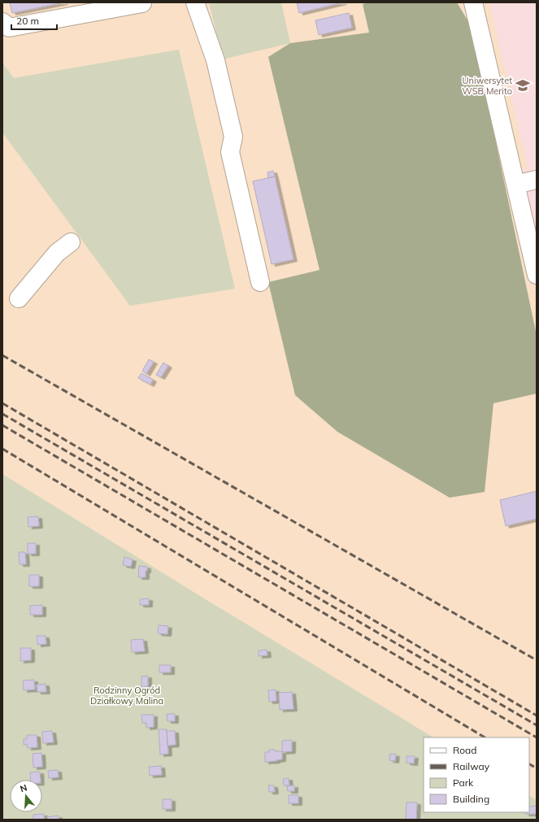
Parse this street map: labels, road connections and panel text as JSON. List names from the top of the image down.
{
  "parks": ["Rodzinny Ogród Działkowy Malina"],
  "places": {
    "school or university": ["Uniwersytet WSB Merito"]
  },
  "legend": [
    "Road",
    "Railway",
    "Park",
    "Building"
  ],
  "scale_bar": "20 m",
  "north": "top"
}
